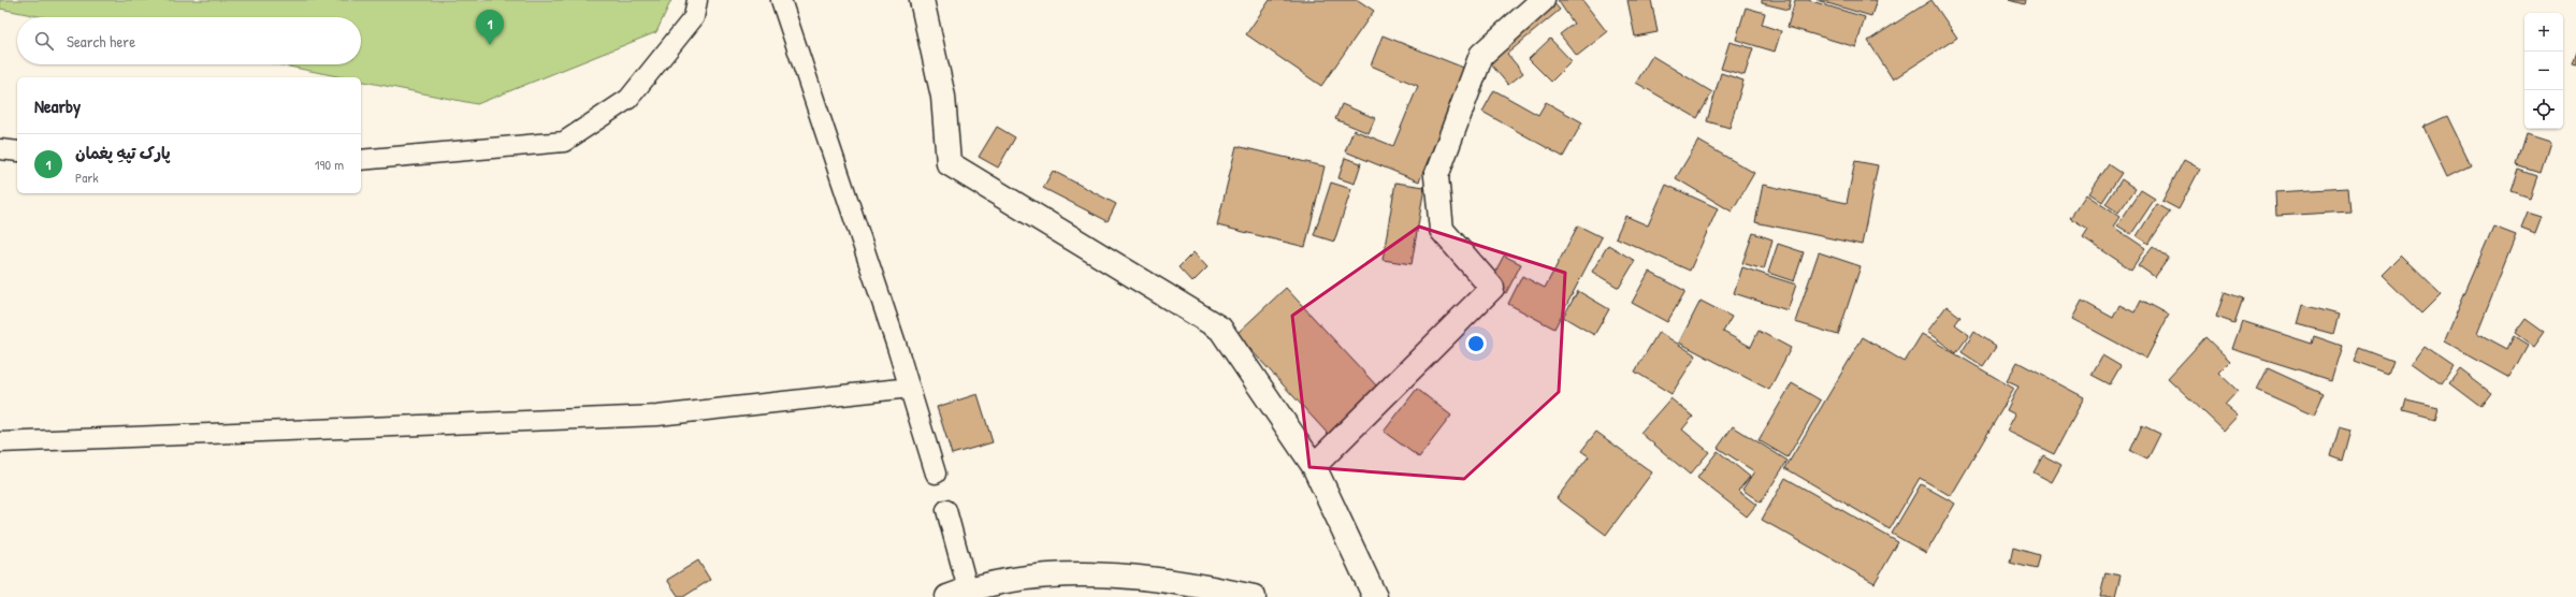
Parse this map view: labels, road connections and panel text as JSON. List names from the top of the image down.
{
  "page": {
    "pins": "1",
    "map_buttons": ["+", "−"],
    "search": "Search here",
    "heading": "Nearby",
    "list": [
      {
        "mark": "1",
        "name": "پارک تپهِ پغمان",
        "note": "Park",
        "value": "190 m"
      }
    ]
  }
}
